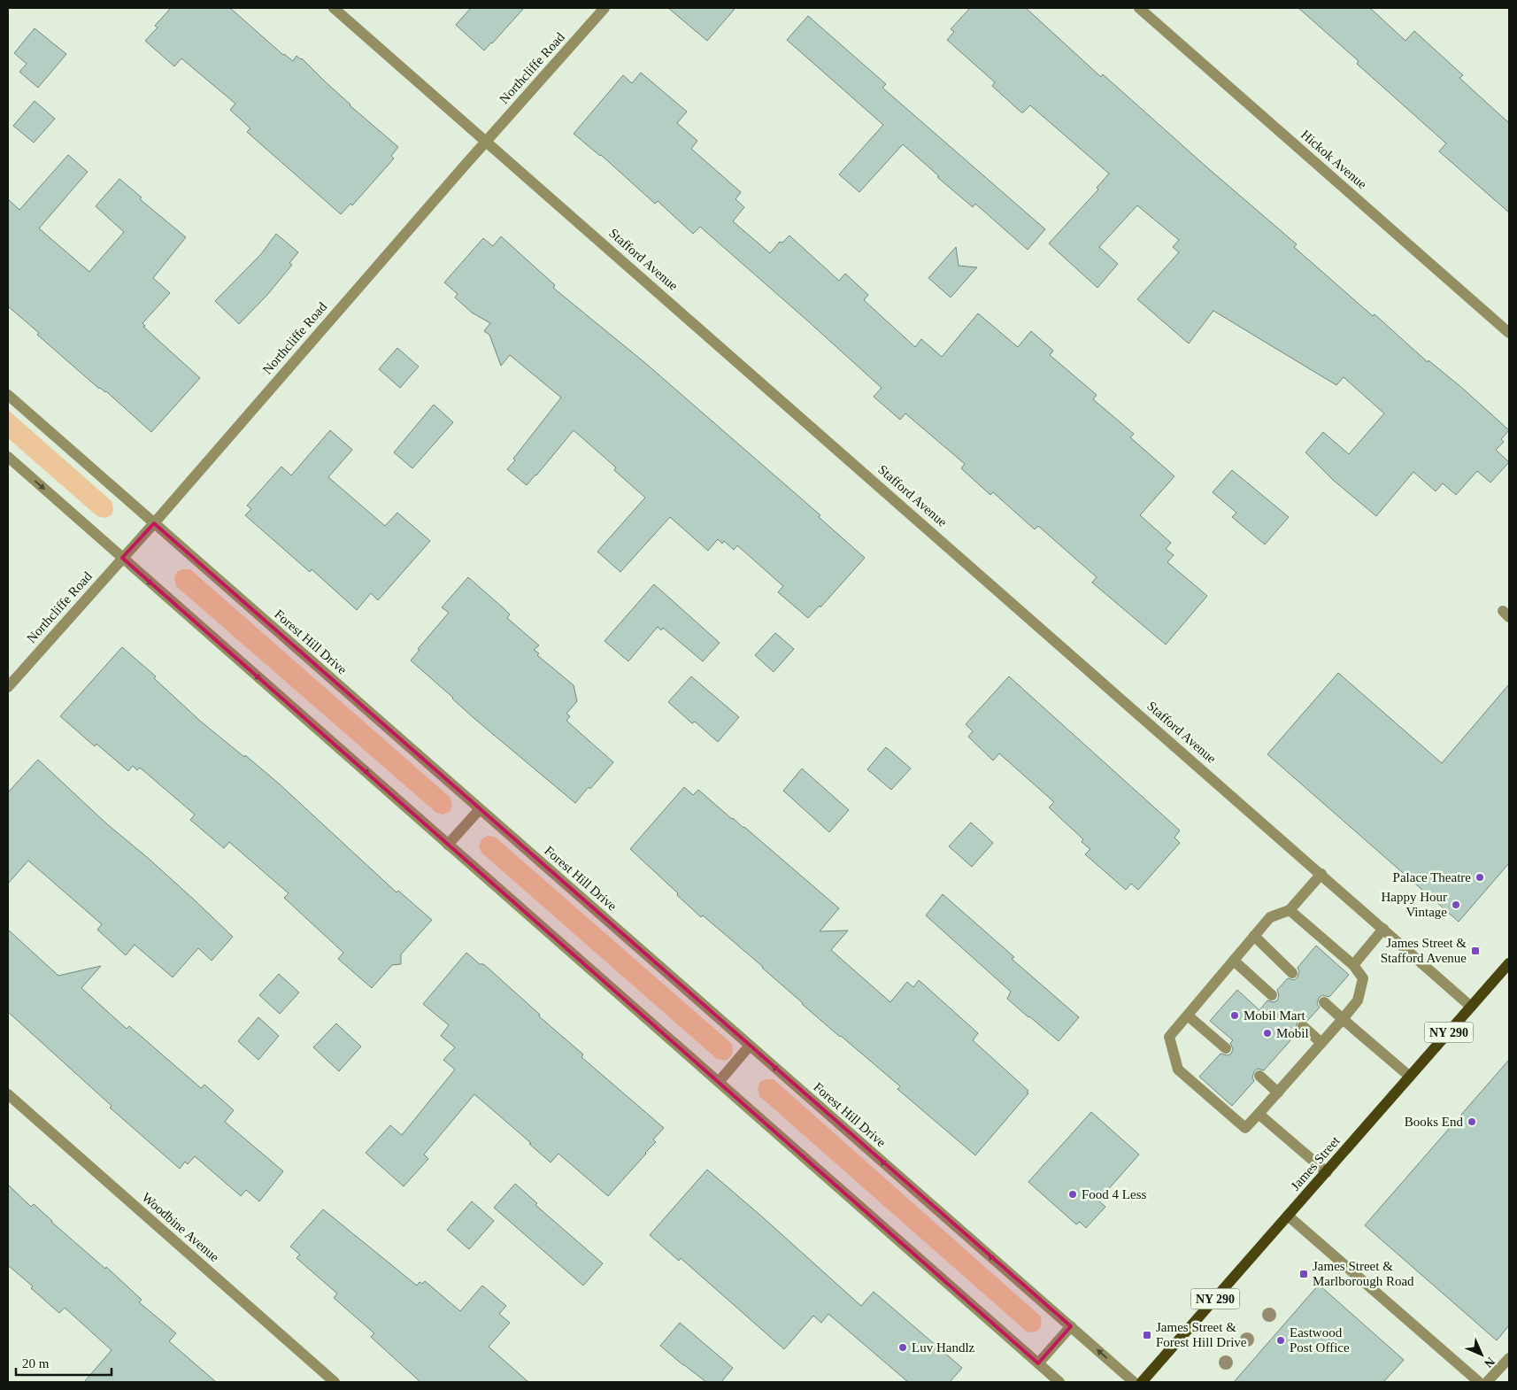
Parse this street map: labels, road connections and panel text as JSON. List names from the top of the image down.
{
  "streets": {
    "main road": ["NY 290", "James Street"],
    "street": [
      "Northcliffe Road",
      "Hickok Avenue",
      "Stafford Avenue",
      "Forest Hill Drive",
      "Woodbine Avenue"
    ]
  },
  "crossings": [
    ["Northcliffe Road", "Stafford Avenue"],
    ["Northcliffe Road", "Forest Hill Drive"],
    ["Stafford Avenue", "James Street"]
  ],
  "places": {
    "other": [
      "Palace Theatre",
      "Happy Hour Vintage",
      "Mobil Mart",
      "Mobil",
      "Books End",
      "Food 4 Less",
      "Eastwood Post Office",
      "Luv Handlz"
    ],
    "transit": ["James Street & Stafford Avenue", "James Street & Marlborough Road", "James Street & Forest Hill Drive"]
  },
  "scale_bar": "20 m",
  "north": "bottom right"
}
